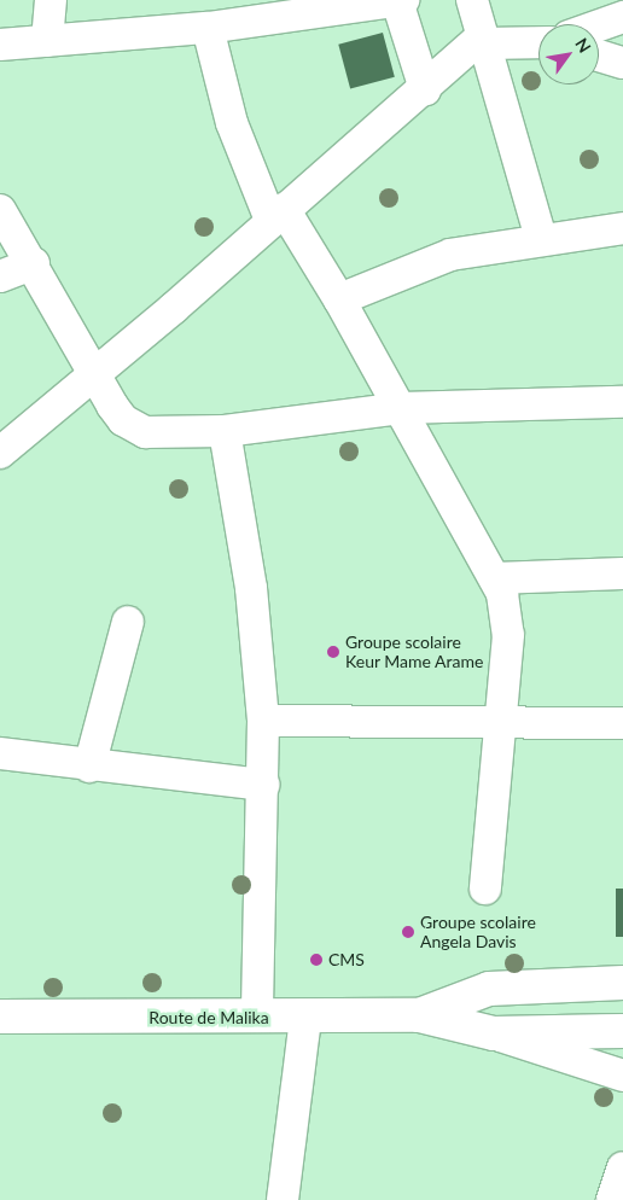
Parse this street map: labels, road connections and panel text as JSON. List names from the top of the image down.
{
  "streets": {
    "main road": ["Route de Malika"]
  },
  "places": ["Groupe scolaire Keur Mame Arame", "Groupe scolaire Angela Davis", "CMS"],
  "north": "top right"
}
